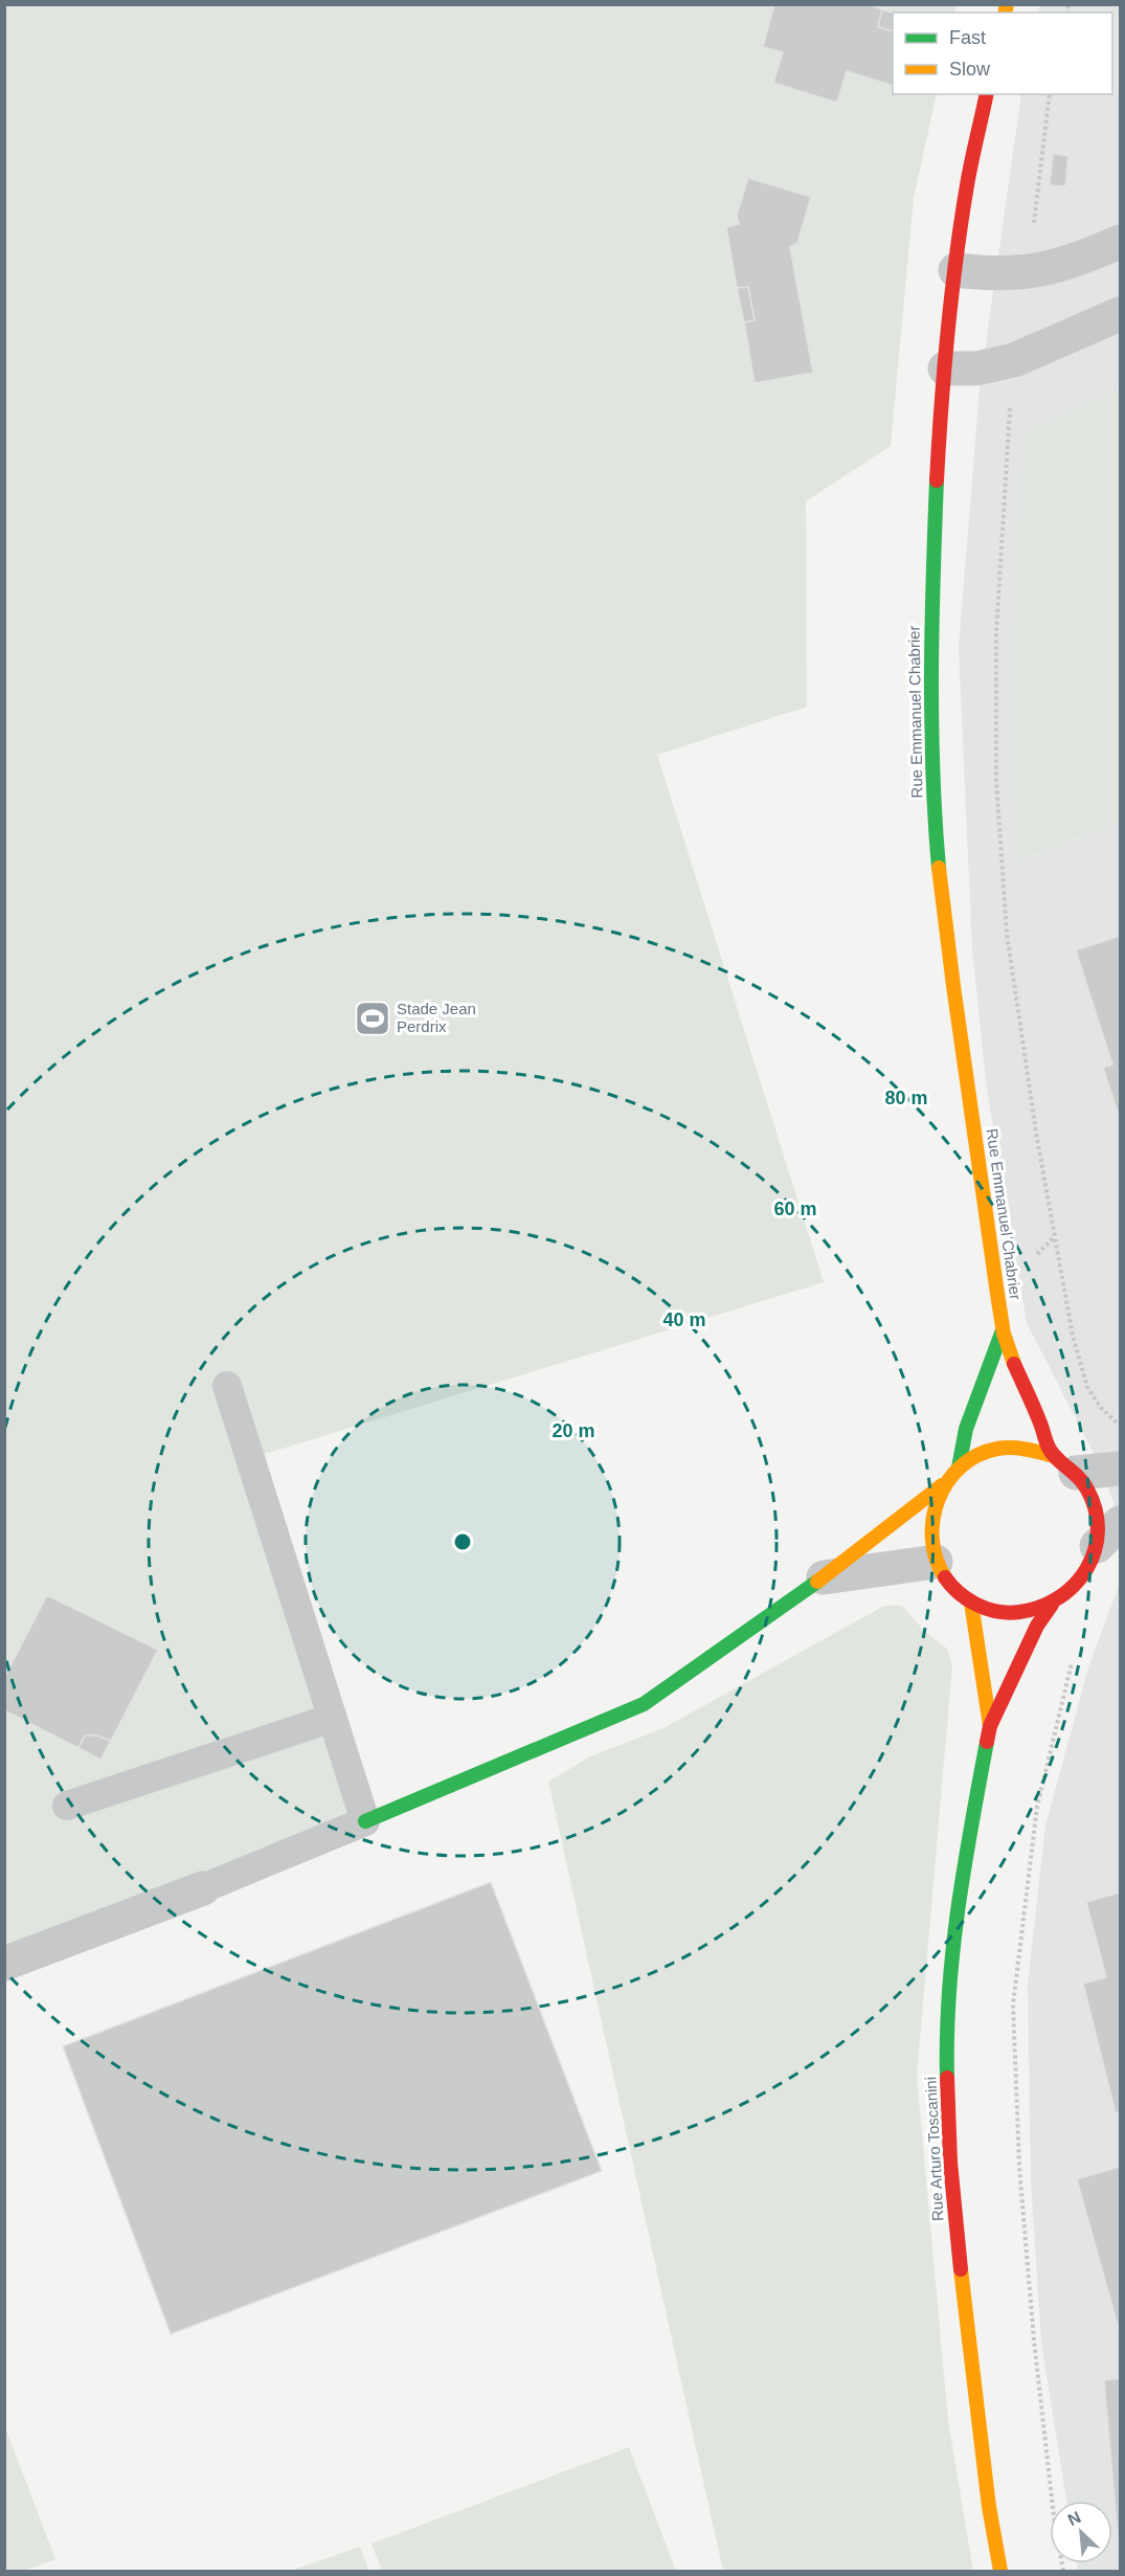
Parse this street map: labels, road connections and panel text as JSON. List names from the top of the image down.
{
  "streets": {
    "street": ["Rue Emmanuel Chabrier", "Rue Arturo Toscanini"]
  },
  "crossings": [
    ["Rue Emmanuel Chabrier", "Rue Arturo Toscanini"]
  ],
  "places": {
    "sports": ["Stade Jean Perdrix"]
  },
  "legend": ["Fast", "Slow"],
  "north": "top left",
  "rings": [
    "80 m",
    "60 m",
    "40 m",
    "20 m"
  ]
}
